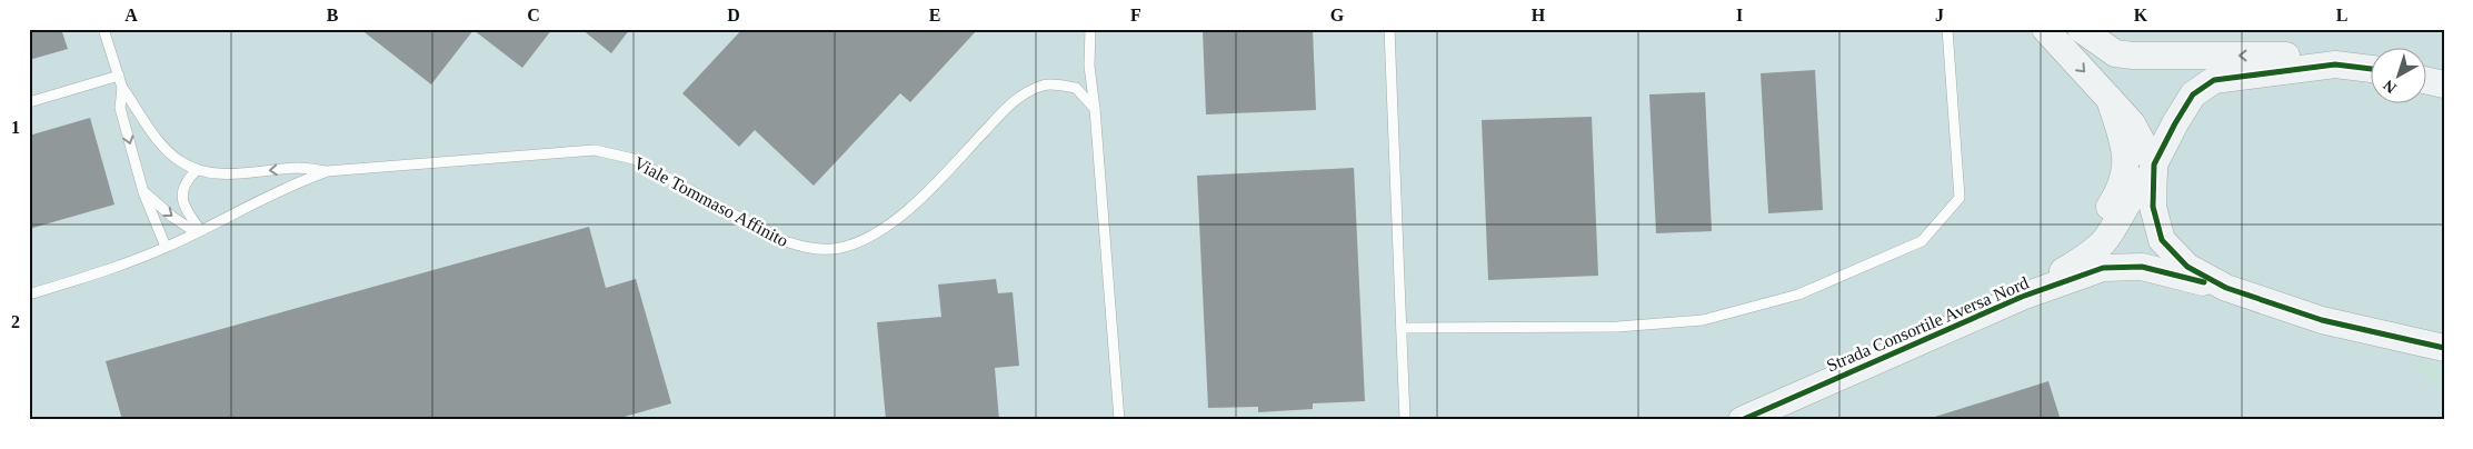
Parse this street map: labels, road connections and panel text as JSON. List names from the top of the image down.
{
  "streets": {
    "street": ["Strada Consortile Aversa Nord"],
    "lane": ["Viale Tommaso Affinito"]
  },
  "north": "bottom left",
  "grid": {
    "columns": [
      "A",
      "B",
      "C",
      "D",
      "E",
      "F",
      "G",
      "H",
      "I",
      "J",
      "K",
      "L"
    ],
    "rows": ["1", "2"]
  }
}
